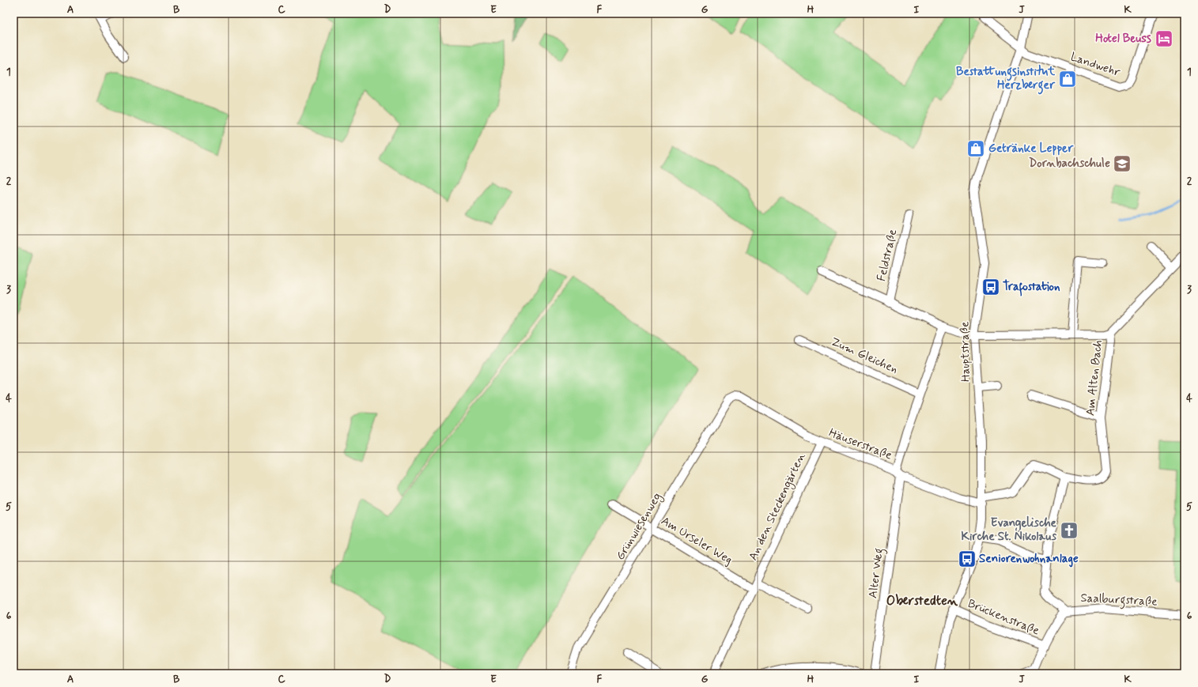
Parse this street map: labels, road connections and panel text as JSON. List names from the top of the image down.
{
  "streets": {
    "street": [
      "Landwehr",
      "Feldstraße",
      "Hauptstraße",
      "Zum Gleichen",
      "Am Alten Bach",
      "Häuserstraße",
      "An den Steckengärten",
      "Grünwiesenweg",
      "Am Urseler Weg",
      "Alter Weg",
      "Saalburgstraße",
      "Brückenstraße"
    ]
  },
  "crossings": [
    ["Landwehr", "Hauptstraße"],
    ["Feldstraße", "Hauptstraße"],
    ["Feldstraße", "Am Alten Bach"],
    ["Feldstraße", "Alter Weg"],
    ["Hauptstraße", "Am Alten Bach"],
    ["Hauptstraße", "Häuserstraße"],
    ["Hauptstraße", "Brückenstraße"],
    ["Zum Gleichen", "Alter Weg"],
    ["Häuserstraße", "An den Steckengärten"],
    ["Häuserstraße", "Grünwiesenweg"],
    ["Häuserstraße", "Alter Weg"],
    ["An den Steckengärten", "Am Urseler Weg"],
    ["Grünwiesenweg", "Am Urseler Weg"],
    ["Saalburgstraße", "Brückenstraße"]
  ],
  "districts": ["Oberstedten"],
  "places": {
    "hotel": ["Hotel Beuss"],
    "shop": ["Bestattungsinstitut Herzberger", "Getränke Lepper"],
    "school or university": ["Dornbachschule"],
    "bus stop": ["Trafostation", "Seniorenwohnanlage"],
    "church": ["Evangelische Kirche St. Nikolaus"]
  },
  "grid": {
    "columns": [
      "A",
      "B",
      "C",
      "D",
      "E",
      "F",
      "G",
      "H",
      "I",
      "J",
      "K"
    ],
    "rows": [
      "1",
      "2",
      "3",
      "4",
      "5",
      "6"
    ]
  }
}
